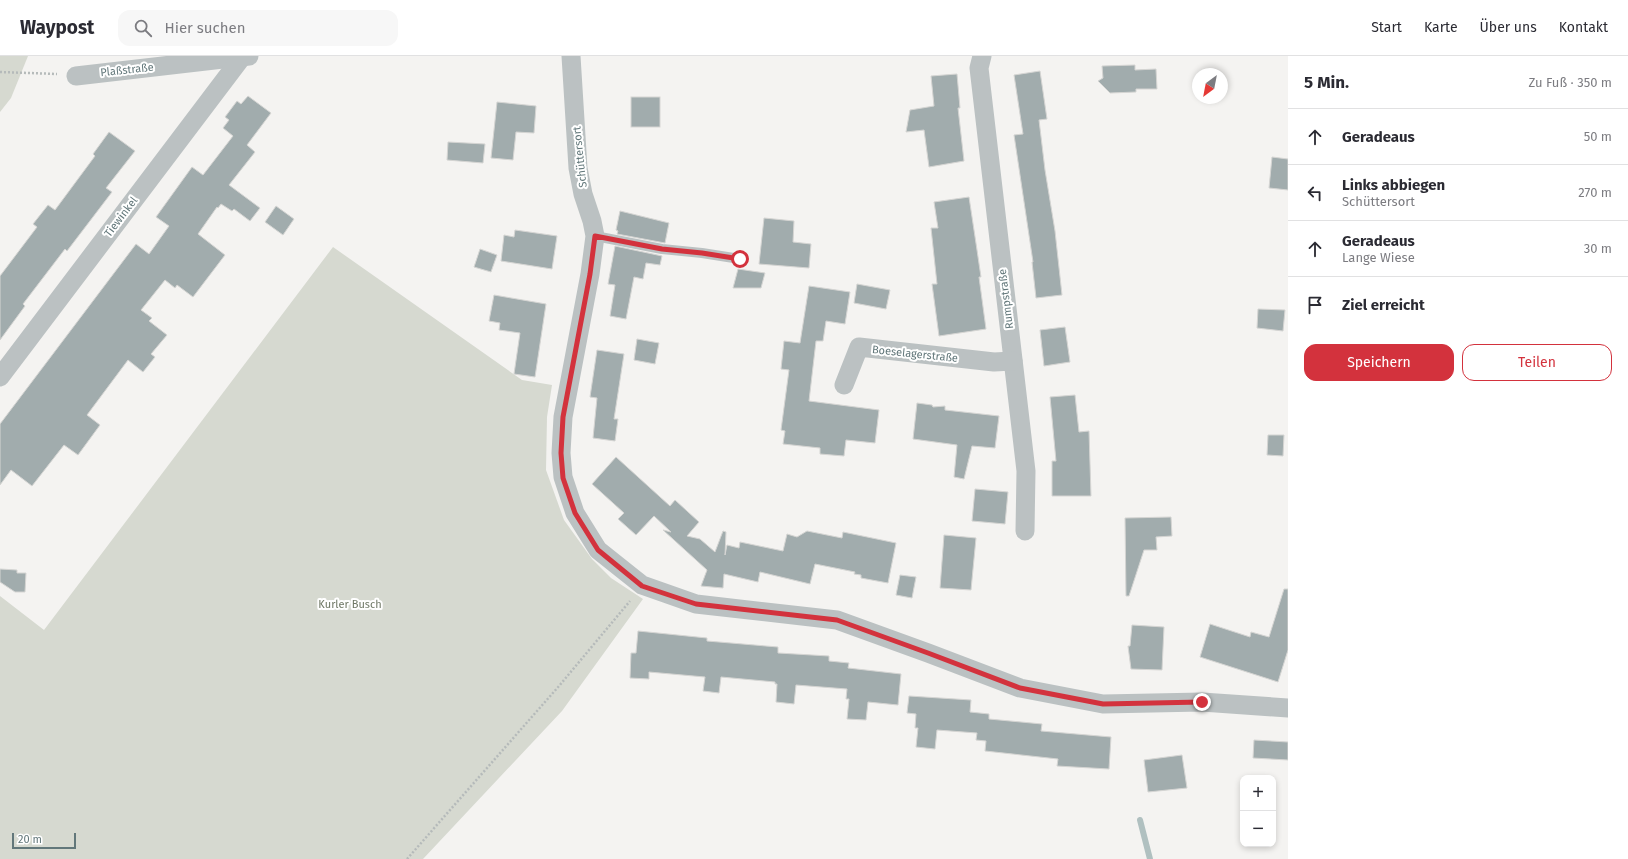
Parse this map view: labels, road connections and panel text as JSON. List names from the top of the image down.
{
  "streets": {
    "street": [
      "Plaßstraße",
      "Schüttersort",
      "Tiewinkel",
      "Rumpstraße",
      "Boeselagerstraße"
    ]
  },
  "crossings": [
    ["Plaßstraße", "Tiewinkel"],
    ["Rumpstraße", "Boeselagerstraße"]
  ],
  "parks": ["Kurler Busch"],
  "scale_bar": "20 m",
  "north": "bottom left",
  "page": {
    "header": "Waypost",
    "search": "Hier suchen",
    "nav": [
      "Start",
      "Karte",
      "Über uns",
      "Kontakt"
    ],
    "heading": ["5 Min.", "Zu Fuß · 350 m"],
    "list": [
      ["Geradeaus", "50 m"],
      ["Links abbiegen", "Schüttersort", "270 m"],
      ["Geradeaus", "Lange Wiese", "30 m"],
      "Ziel erreicht"
    ],
    "buttons": ["Speichern", "Teilen"],
    "map_buttons": ["+", "−"],
    "scale": "20 m"
  }
}
